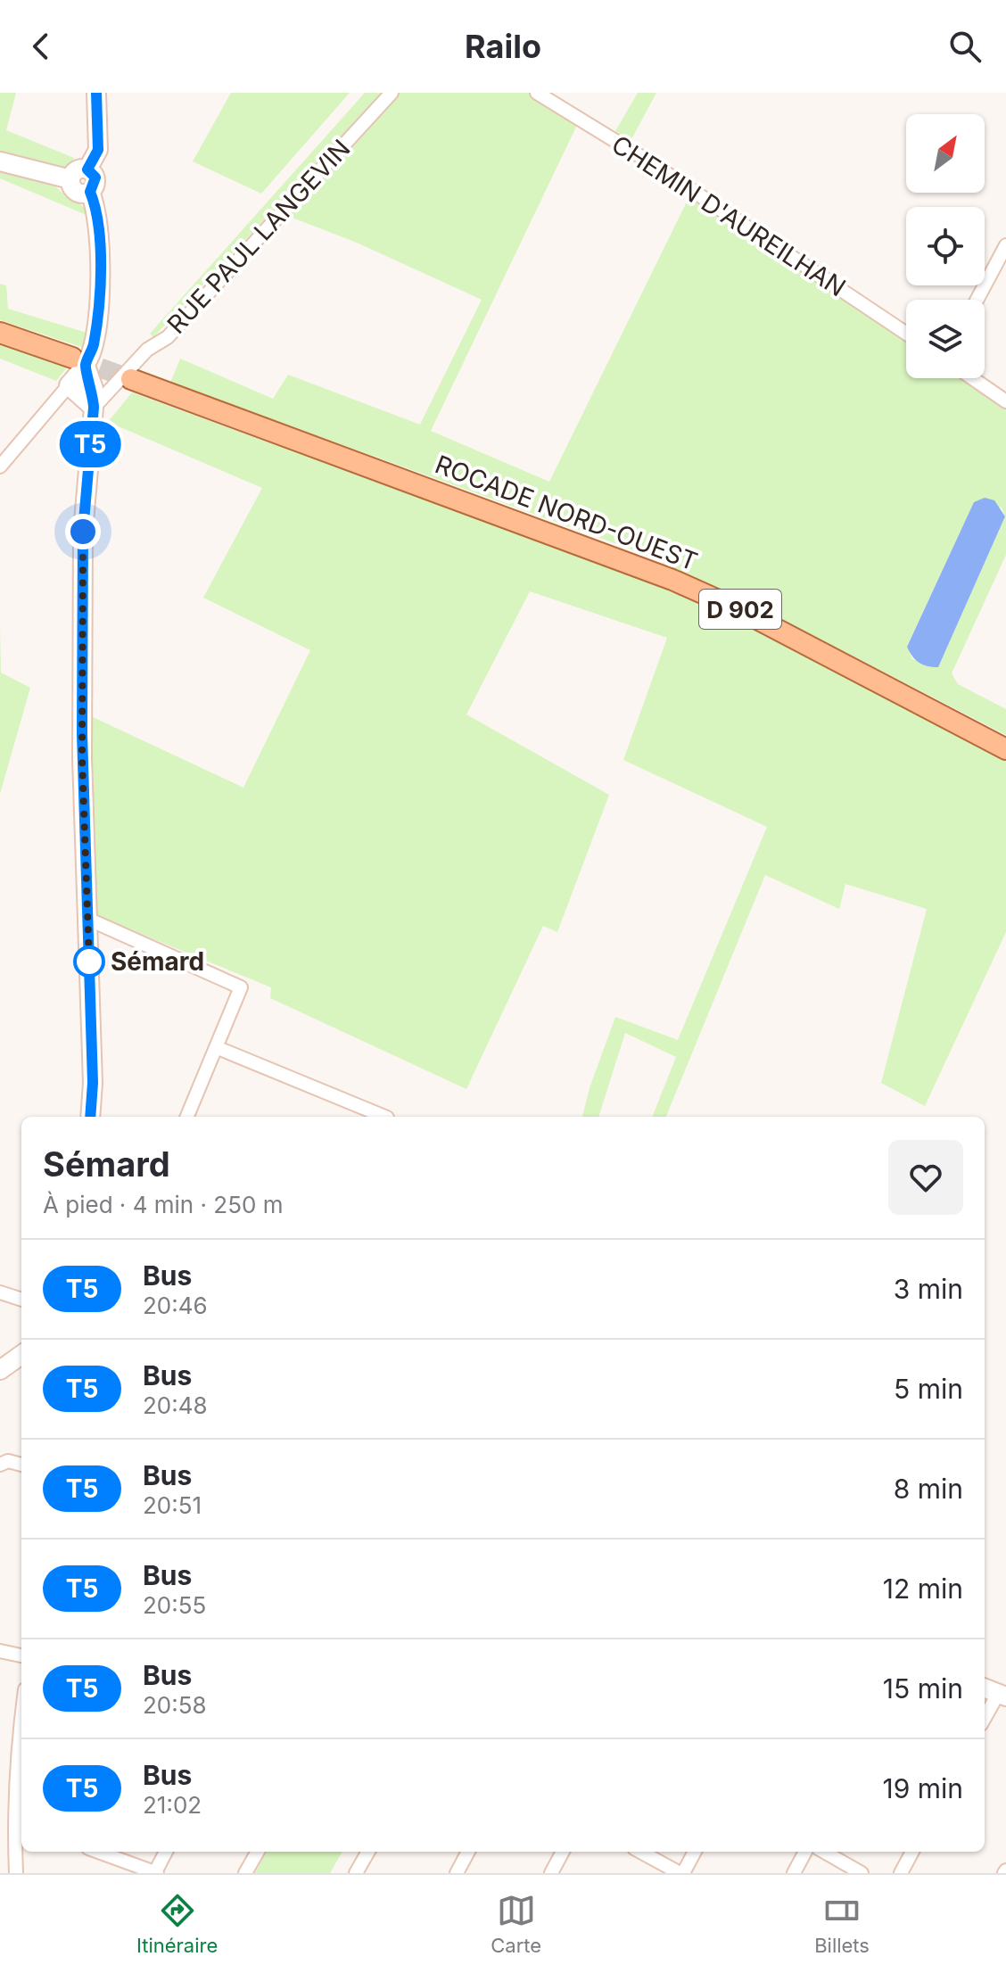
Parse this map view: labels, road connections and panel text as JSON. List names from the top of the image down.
{
  "streets": {
    "main road": ["ROCADE NORD-OUEST", "D 902"],
    "street": ["CHEMIN D'AUREILHAN", "RUE PAUL LANGEVIN"]
  },
  "places": ["Sémard"],
  "lines": ["bus line T5"],
  "north": "top right",
  "page": {
    "header": "Railo",
    "on_map": "T5",
    "heading": ["Sémard", "À pied · 4 min · 250 m"],
    "list": [
      {
        "mark": "T5",
        "name": "Bus",
        "note": "20:46",
        "value": "3 min"
      },
      {
        "mark": "T5",
        "name": "Bus",
        "note": "20:48",
        "value": "5 min"
      },
      {
        "mark": "T5",
        "name": "Bus",
        "note": "20:51",
        "value": "8 min"
      },
      {
        "mark": "T5",
        "name": "Bus",
        "note": "20:55",
        "value": "12 min"
      },
      {
        "mark": "T5",
        "name": "Bus",
        "note": "20:58",
        "value": "15 min"
      },
      {
        "mark": "T5",
        "name": "Bus",
        "note": "21:02",
        "value": "19 min"
      }
    ],
    "tabs": ["Itinéraire", "Carte", "Billets"]
  }
}
